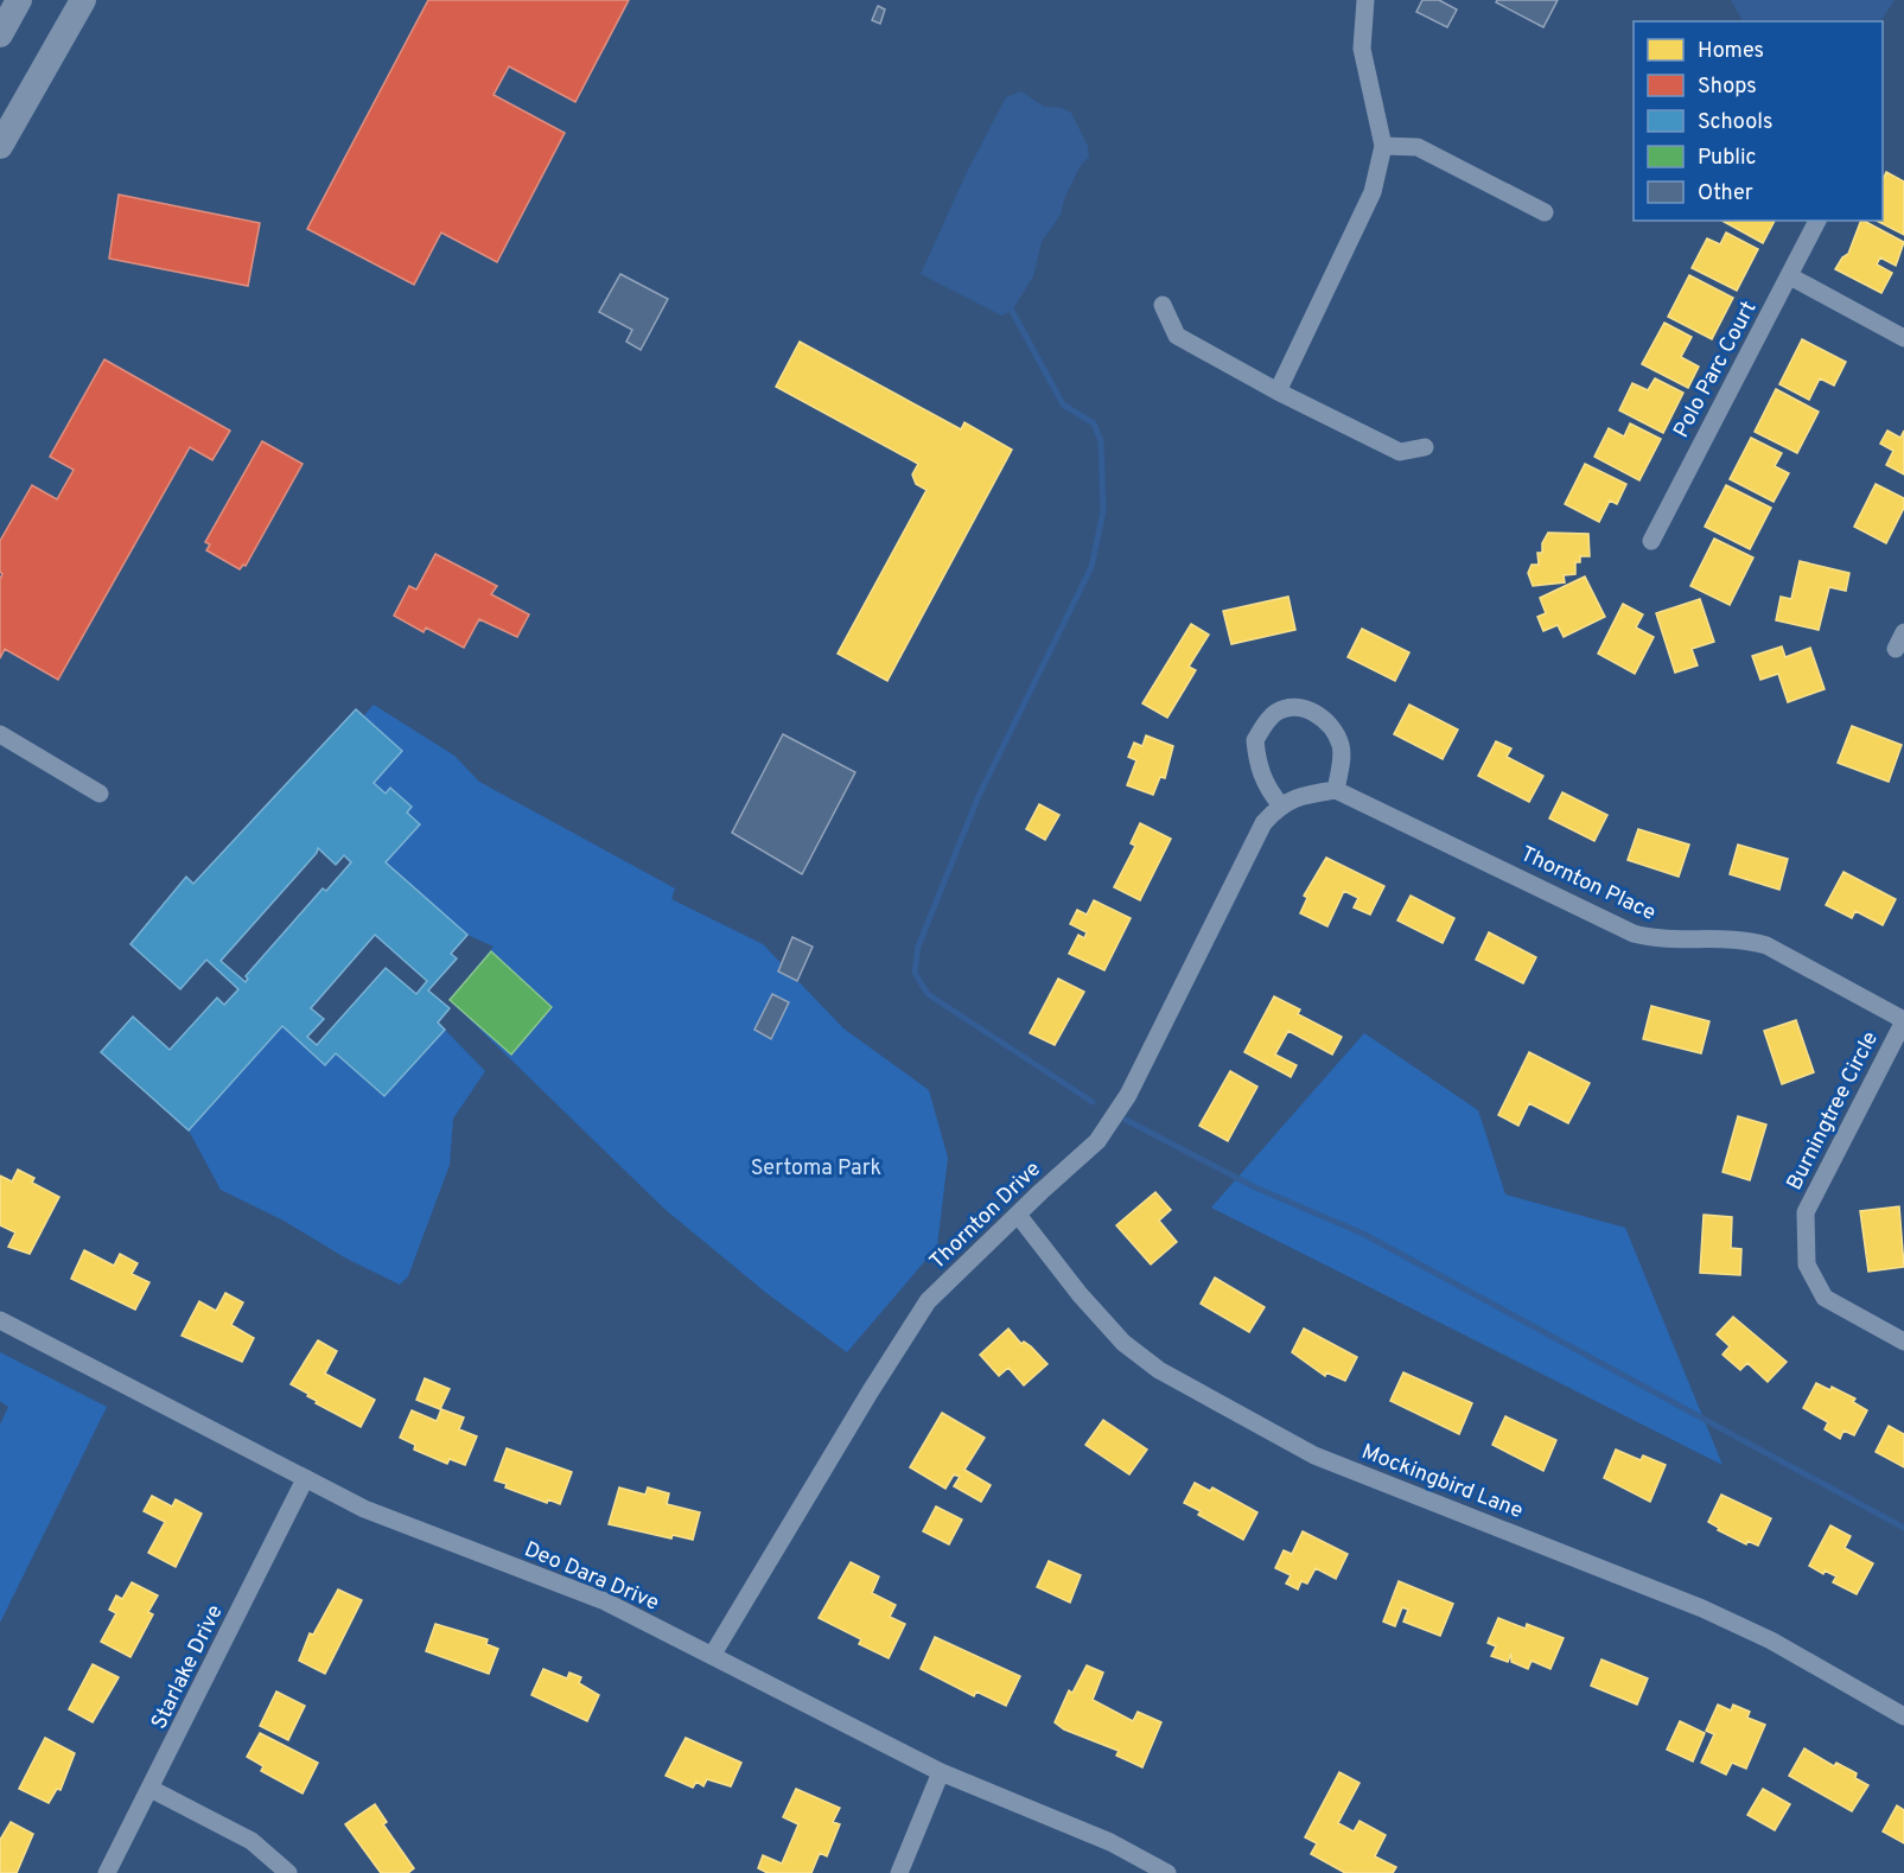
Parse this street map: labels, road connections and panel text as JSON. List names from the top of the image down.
{
  "streets": {
    "street": [
      "Polo Parc Court",
      "Thornton Place",
      "Burningtree Circle",
      "Thornton Drive",
      "Mockingbird Lane",
      "Deo Dara Drive",
      "Starlake Drive"
    ]
  },
  "crossings": [
    ["Thornton Place", "Burningtree Circle"],
    ["Thornton Place", "Thornton Drive"],
    ["Thornton Drive", "Mockingbird Lane"],
    ["Thornton Drive", "Deo Dara Drive"],
    ["Deo Dara Drive", "Starlake Drive"]
  ],
  "parks": ["Sertoma Park"],
  "legend": [
    "Homes",
    "Shops",
    "Schools",
    "Public",
    "Other"
  ]
}
